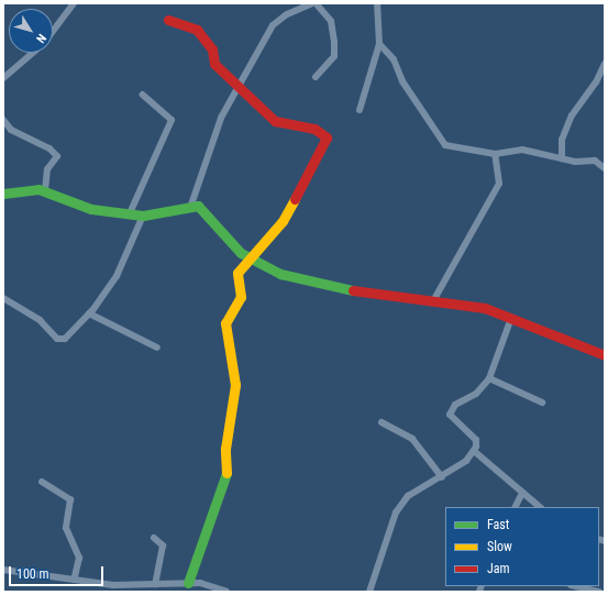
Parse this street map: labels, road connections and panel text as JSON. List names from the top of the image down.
{
  "legend": ["Fast", "Slow", "Jam"],
  "scale_bar": "100 m",
  "north": "bottom right"
}
